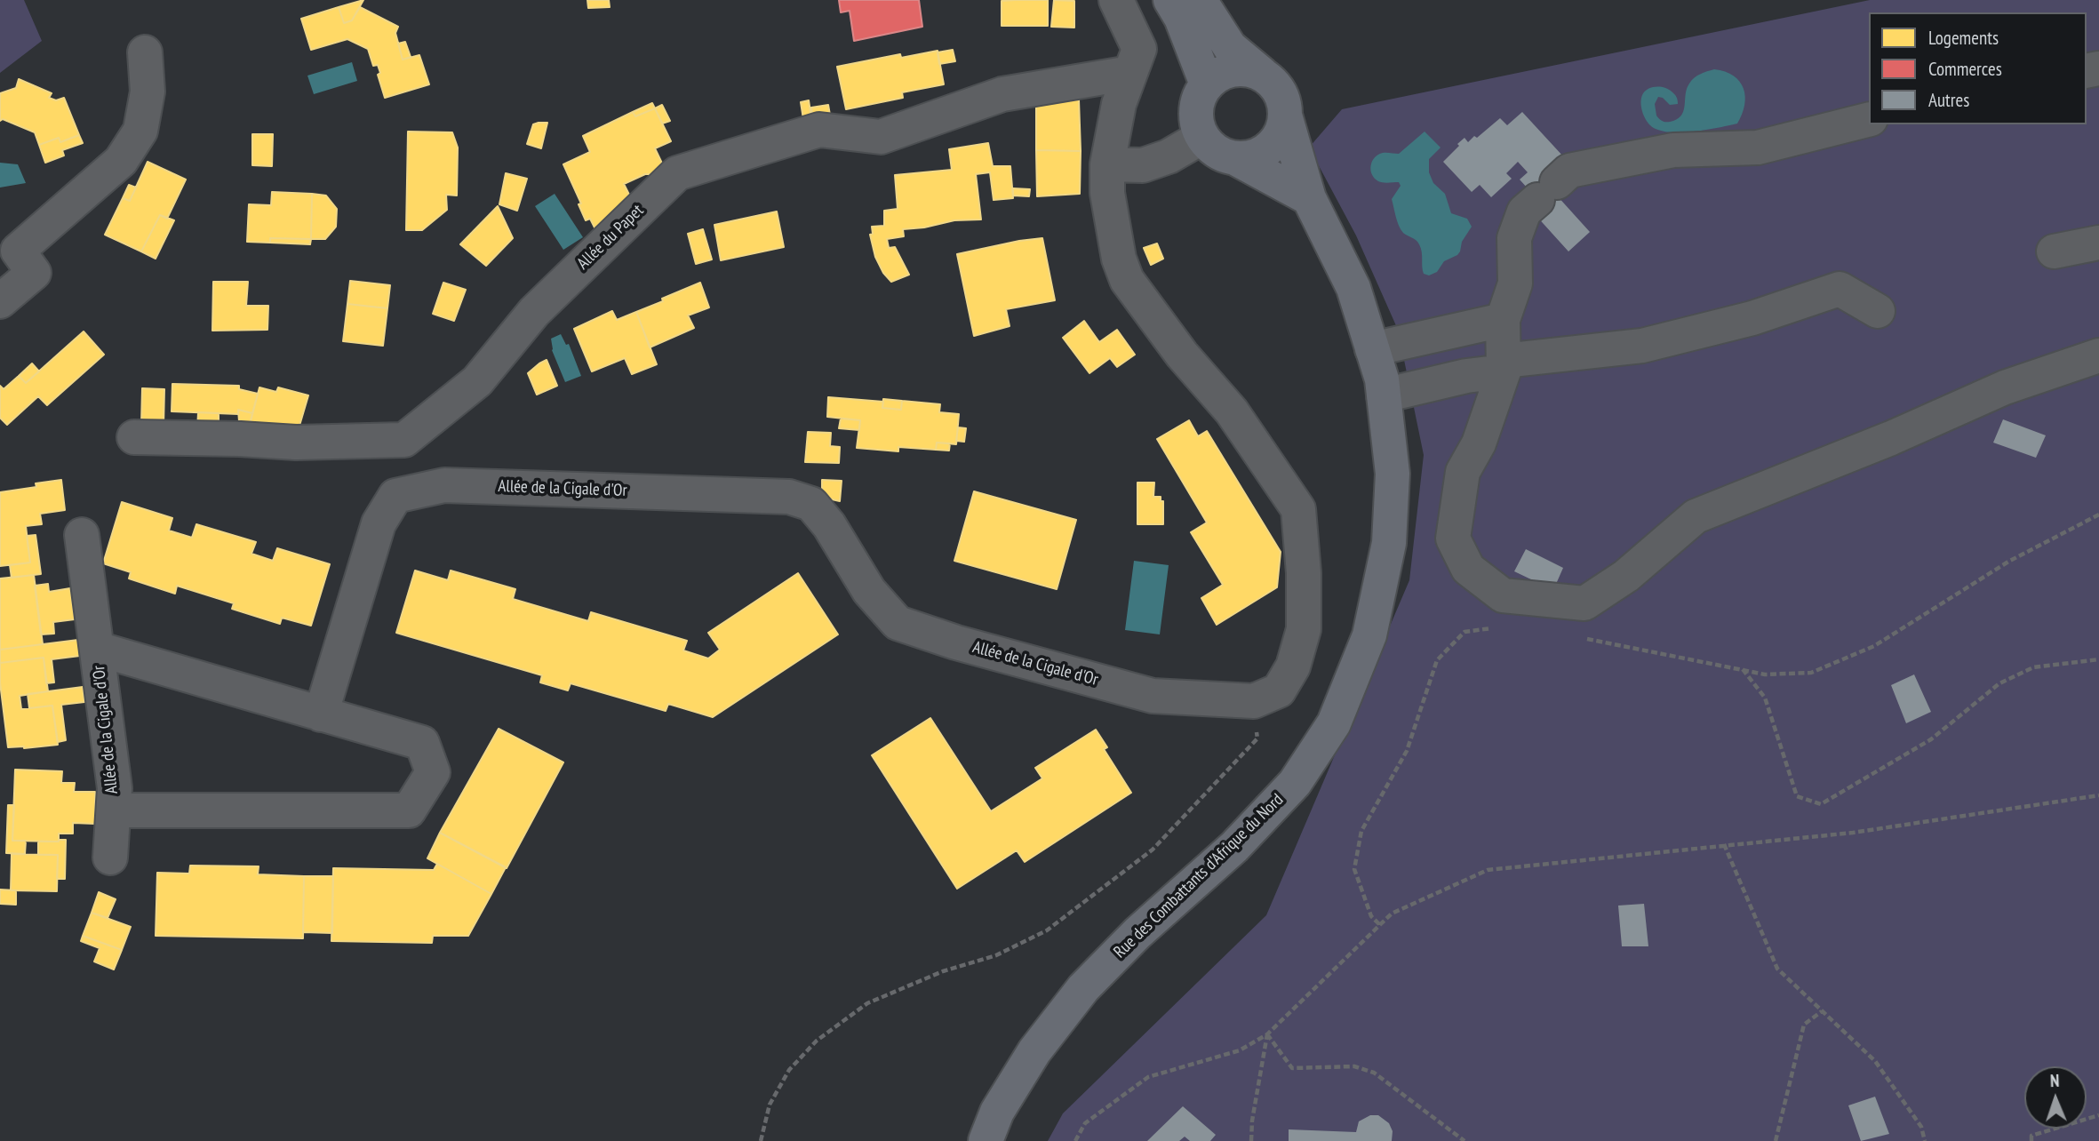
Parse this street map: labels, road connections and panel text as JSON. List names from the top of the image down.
{
  "streets": {
    "main road": ["Rue des Combattants d'Afrique du Nord"],
    "street": ["Allée du Papet", "Allée de la Cigale d'Or"]
  },
  "legend": ["Logements", "Commerces", "Autres"],
  "north": "top"
}
